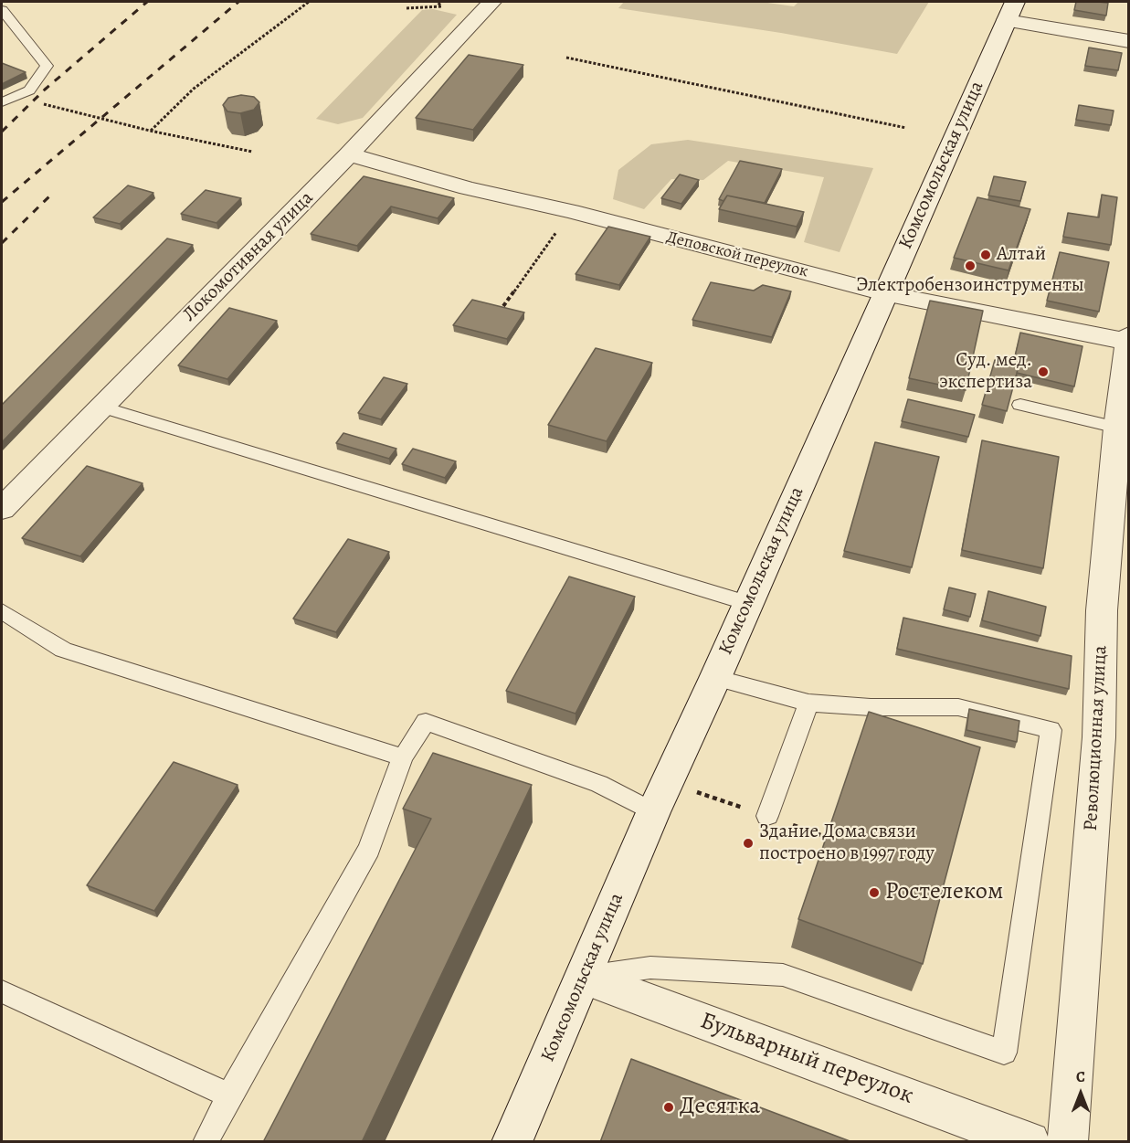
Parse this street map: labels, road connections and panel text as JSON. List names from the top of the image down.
{
  "streets": {
    "street": [
      "Комсомольская улица",
      "Деповской переулок",
      "Локомотивная улица",
      "Революционная улица",
      "Бульварный переулок"
    ]
  },
  "crossings": [
    ["Комсомольская улица", "Деповской переулок"],
    ["Комсомольская улица", "Бульварный переулок"],
    ["Деповской переулок", "Локомотивная улица"],
    ["Деповской переулок", "Революционная улица"]
  ],
  "places": [
    "Алтай",
    "Электробензоинструменты",
    "Суд. мед. экспертиза",
    "Здание Дома связи построено в 1997 году",
    "Ростелеком",
    "Десятка"
  ],
  "north": "top"
}
